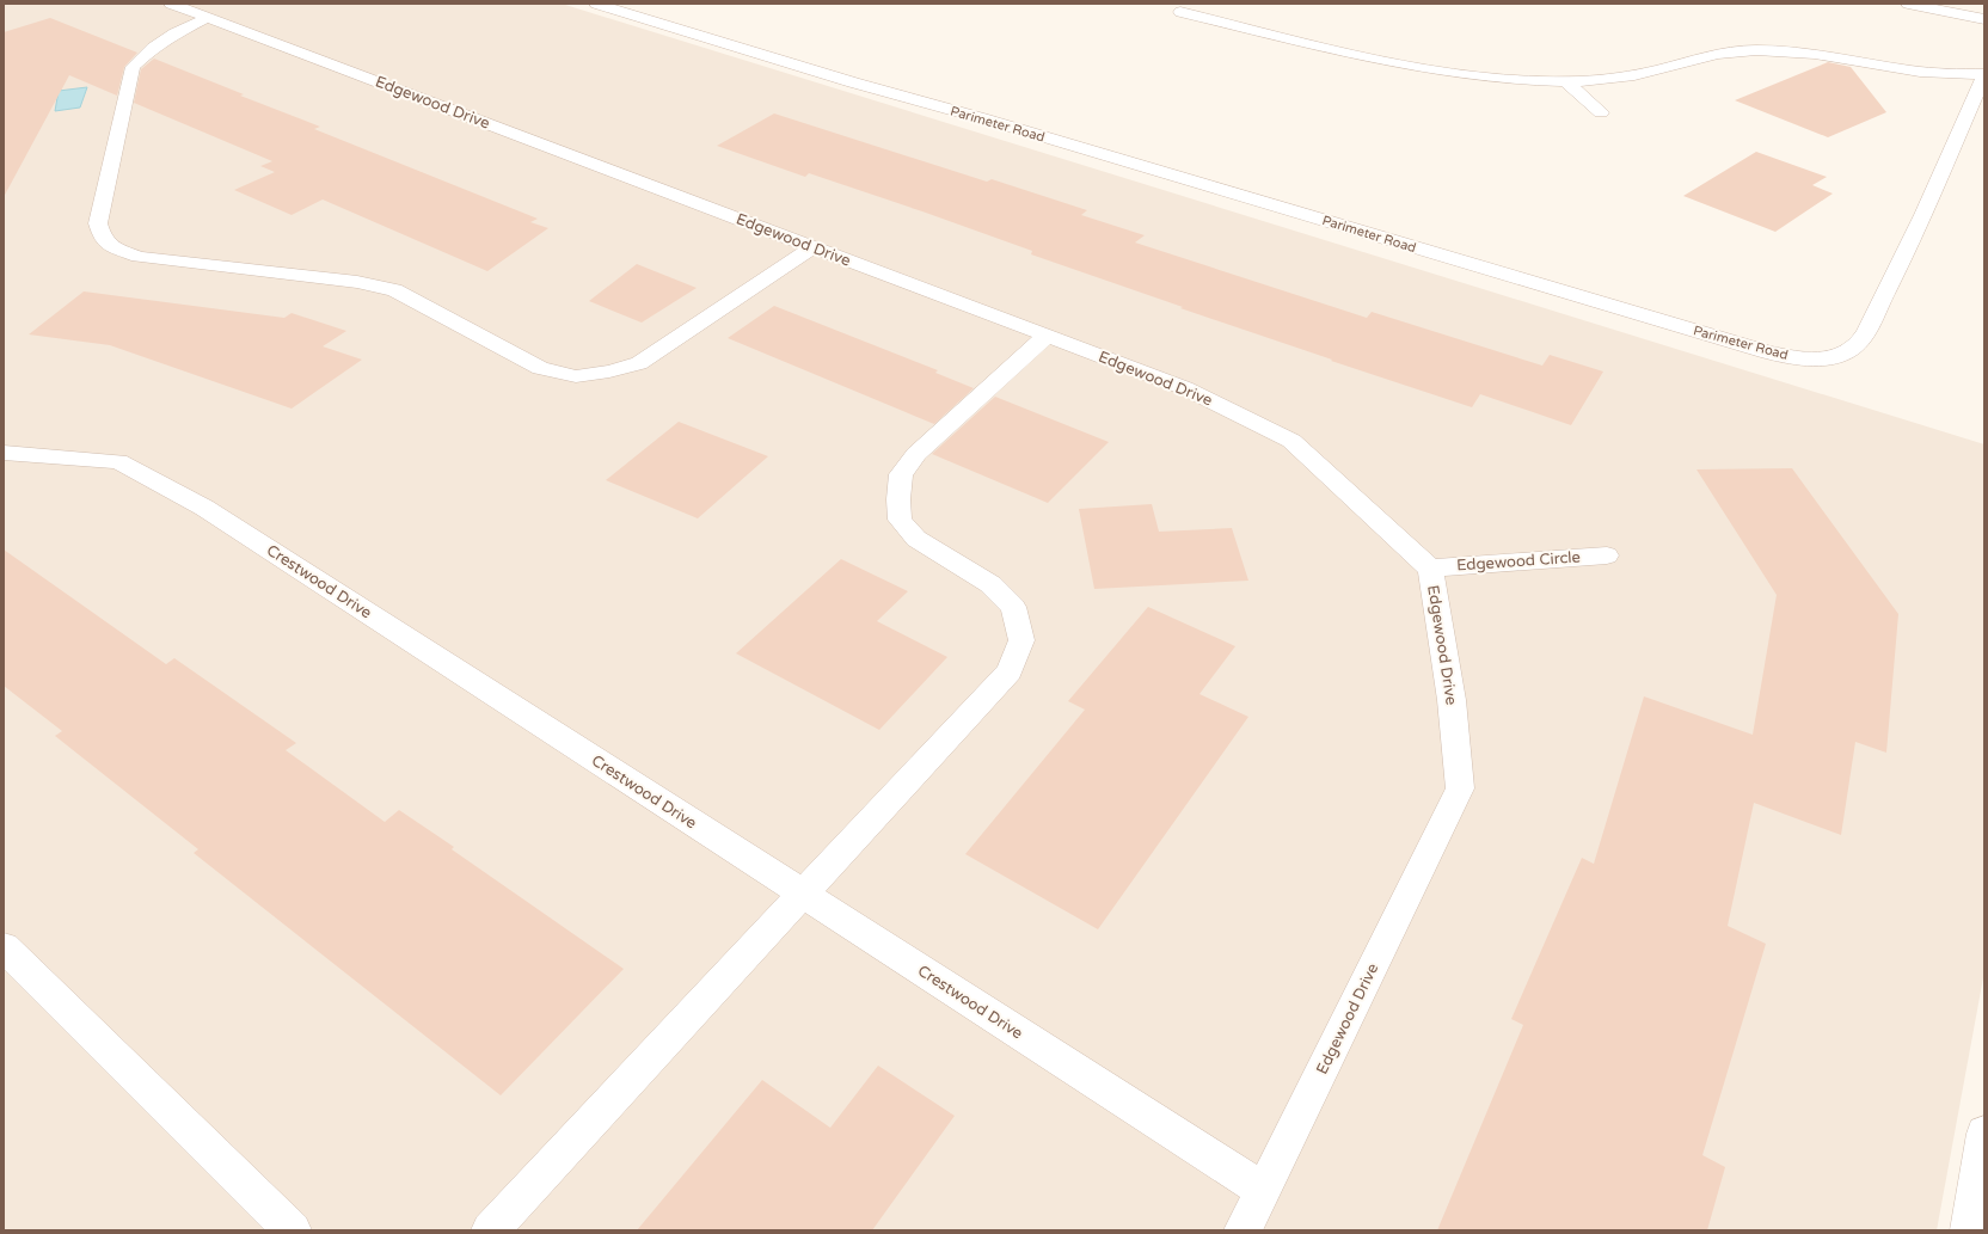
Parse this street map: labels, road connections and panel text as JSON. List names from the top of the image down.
{
  "streets": {
    "street": [
      "Edgewood Drive",
      "Parimeter Road",
      "Edgewood Circle",
      "Crestwood Drive"
    ]
  },
  "crossings": [
    ["Edgewood Drive", "Edgewood Circle"],
    ["Edgewood Drive", "Crestwood Drive"]
  ]
}
